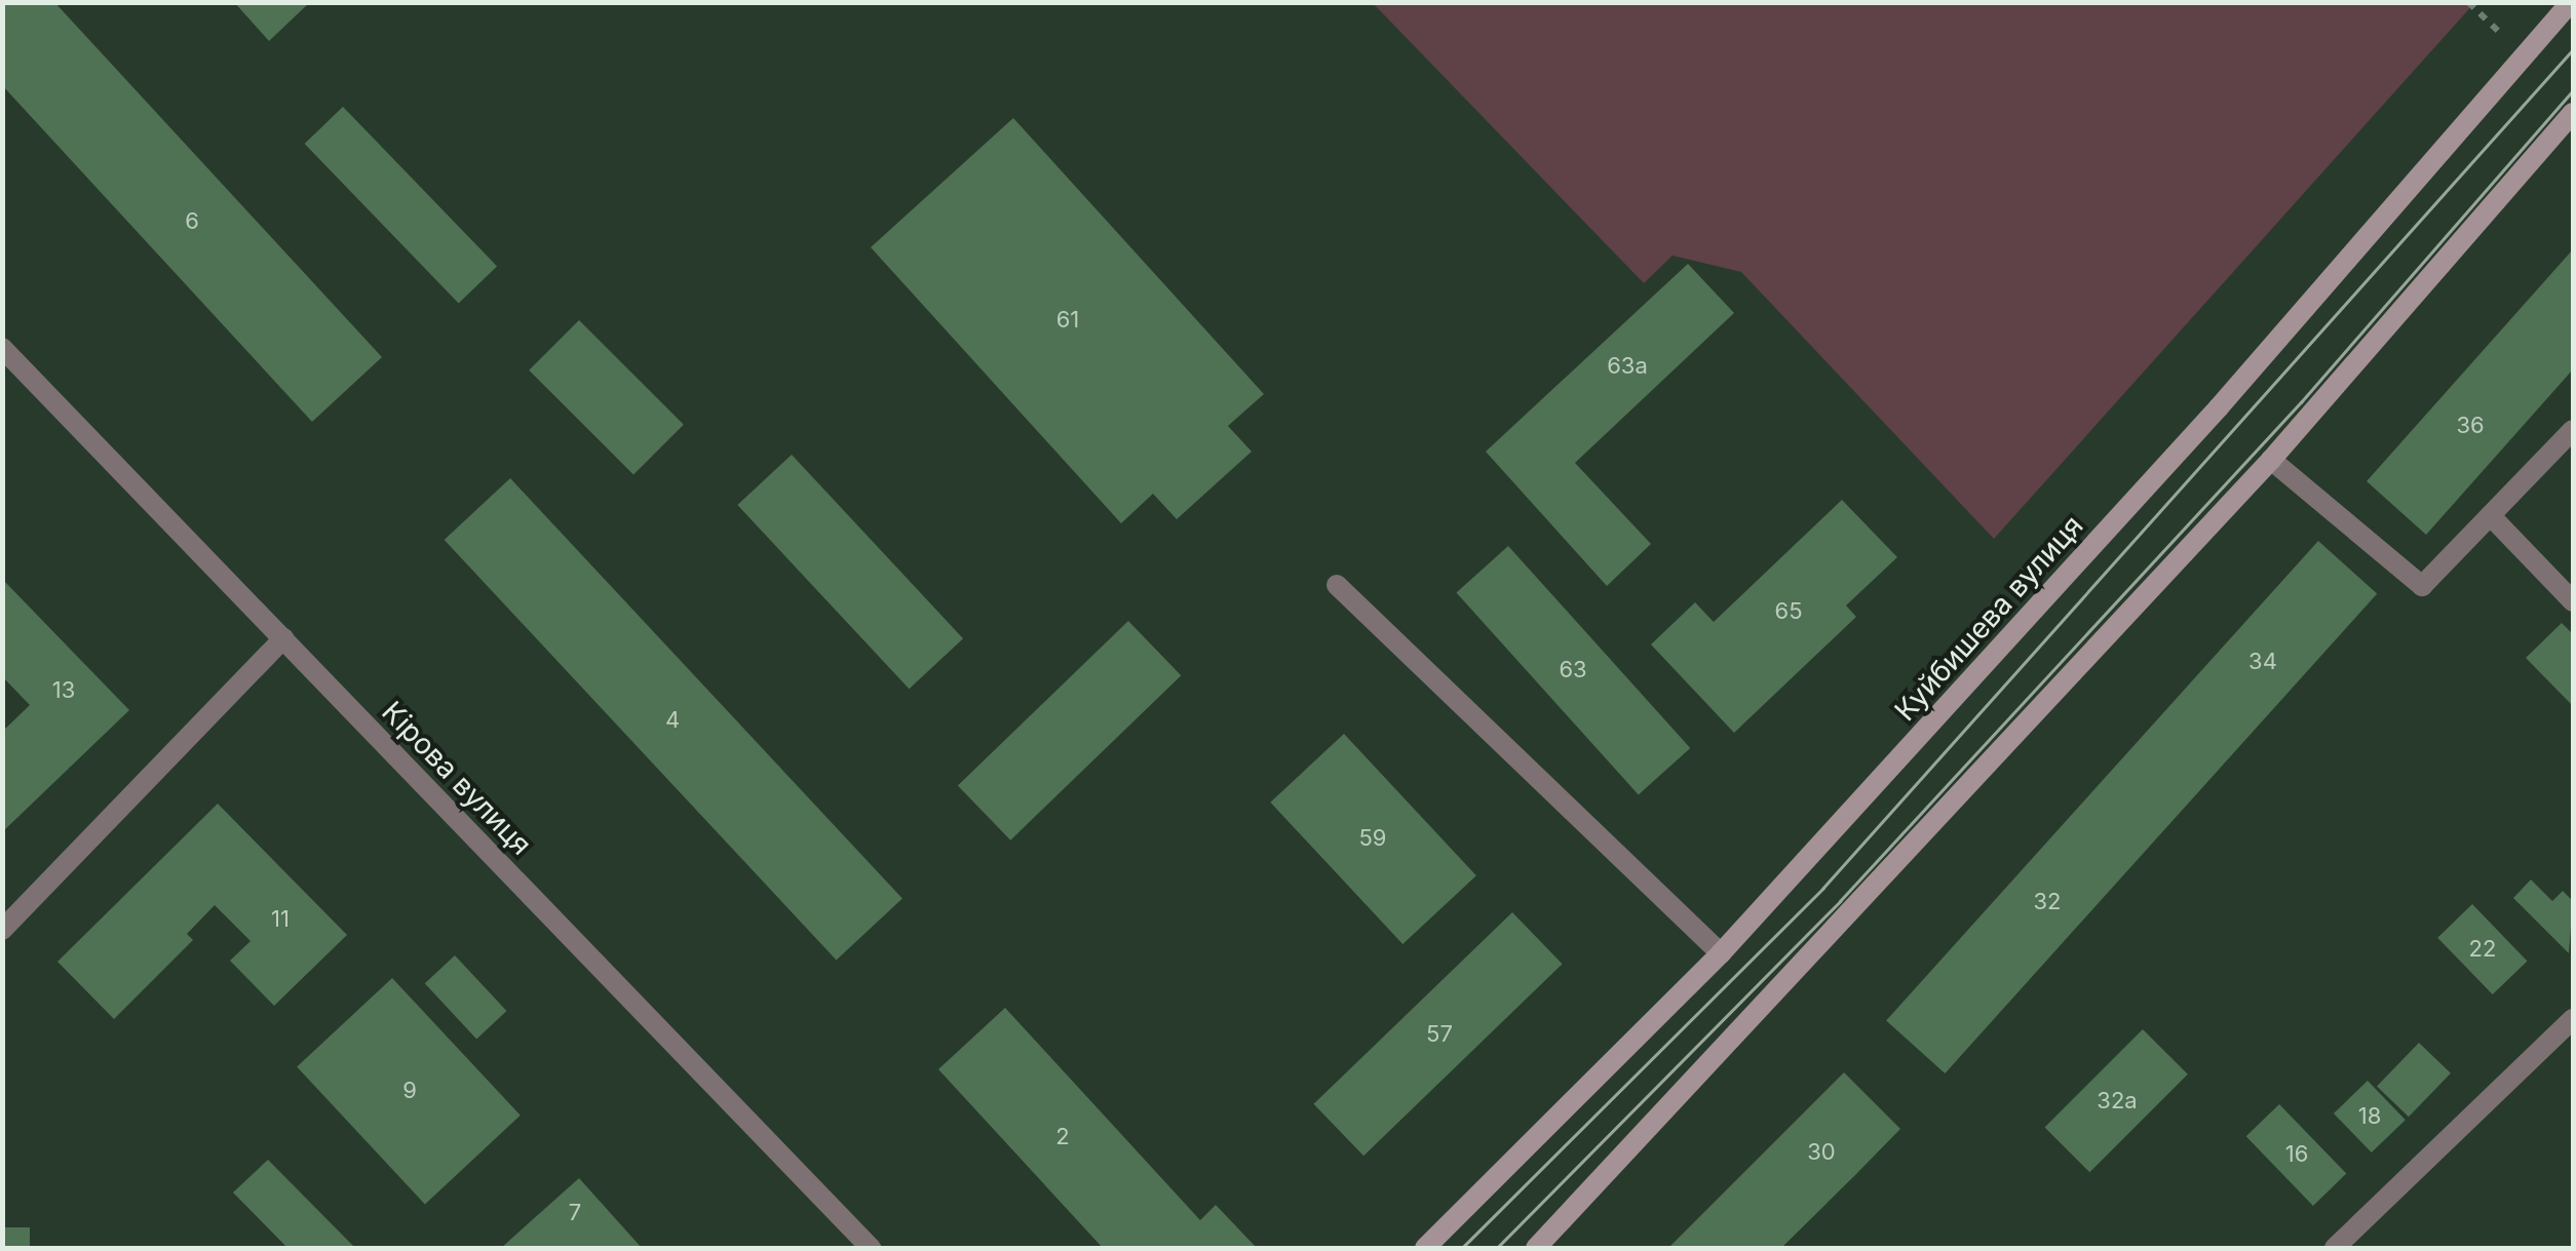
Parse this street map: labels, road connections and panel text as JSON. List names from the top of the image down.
{
  "streets": {
    "main road": ["Куйбишева вулиця"],
    "street": ["Кірова вулиця"]
  },
  "house_numbers": [
    "6",
    "61",
    "63а",
    "36",
    "65",
    "34",
    "63",
    "13",
    "4",
    "59",
    "32",
    "11",
    "22",
    "57",
    "9",
    "32а",
    "18",
    "2",
    "30",
    "16",
    "7"
  ]
}
